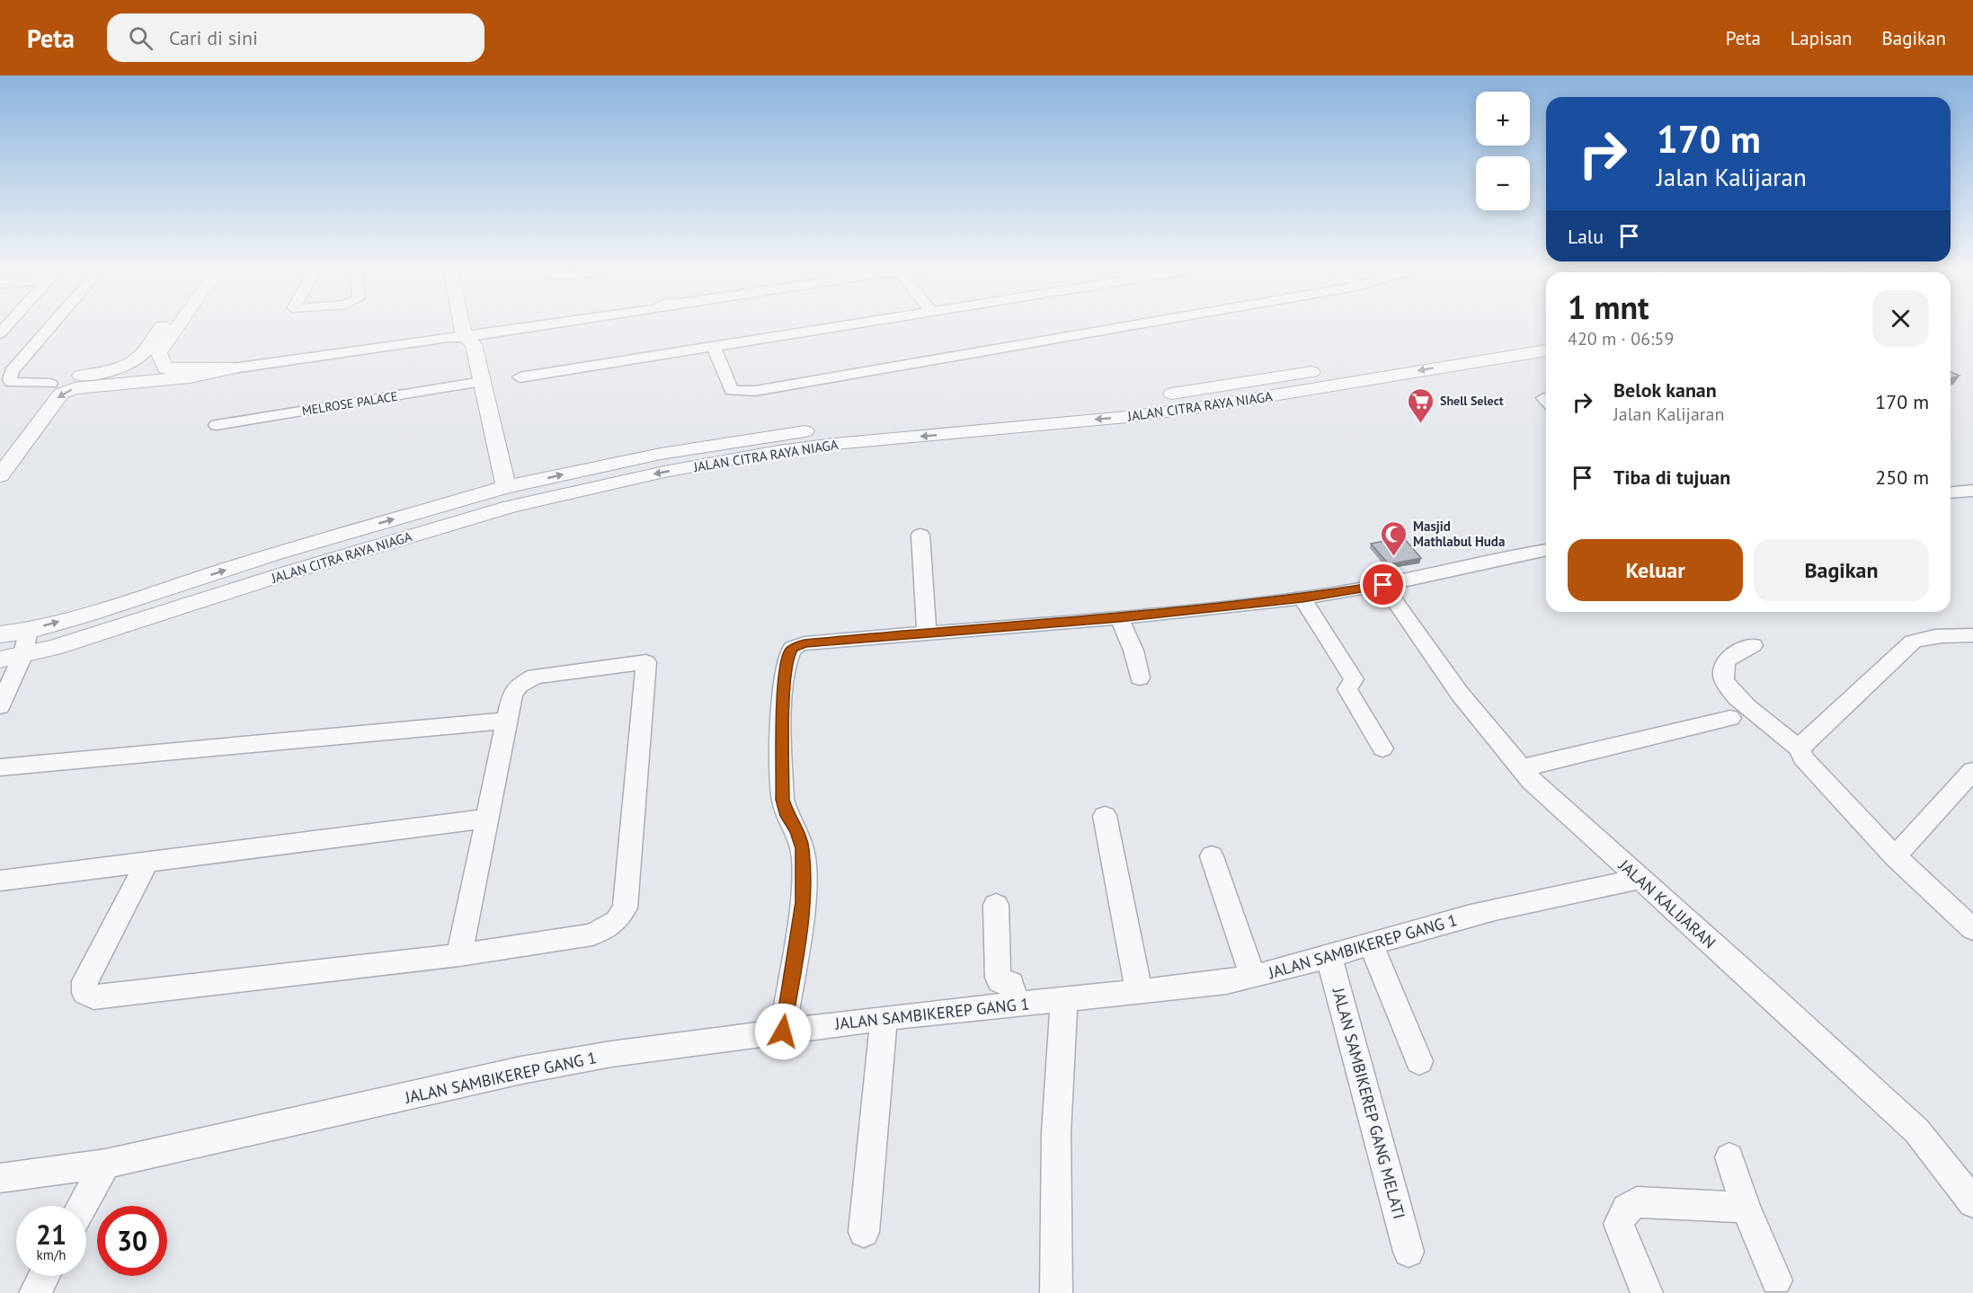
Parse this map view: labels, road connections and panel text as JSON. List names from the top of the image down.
{
  "streets": {
    "street": [
      "MELROSE PALACE",
      "JALAN CITRA RAYA NIAGA",
      "JALAN KALIJARAN",
      "JALAN SAMBIKEREP GANG 1",
      "JALAN SAMBIKEREP GANG MELATI"
    ]
  },
  "crossings": [
    ["JALAN KALIJARAN", "JALAN SAMBIKEREP GANG 1"],
    ["JALAN SAMBIKEREP GANG 1", "JALAN SAMBIKEREP GANG MELATI"]
  ],
  "places": {
    "supermarket": ["Shell Select"],
    "mosque": ["Masjid Mathlabul Huda"]
  },
  "page": {
    "header": "Peta",
    "search": "Cari di sini",
    "nav": ["Peta", "Lapisan", "Bagikan"],
    "map_buttons": ["+", "−"],
    "turn": ["170 m", "Jalan Kalijaran"],
    "then": "Lalu",
    "heading": ["1 mnt", "420 m · 06:59"],
    "list": [
      {
        "name": "Belok kanan",
        "note": "Jalan Kalijaran",
        "value": "170 m"
      },
      {
        "name": "Tiba di tujuan",
        "value": "250 m"
      }
    ],
    "buttons": ["Keluar", "Bagikan"],
    "speed": "21 km/h",
    "limit": "30"
  }
}
